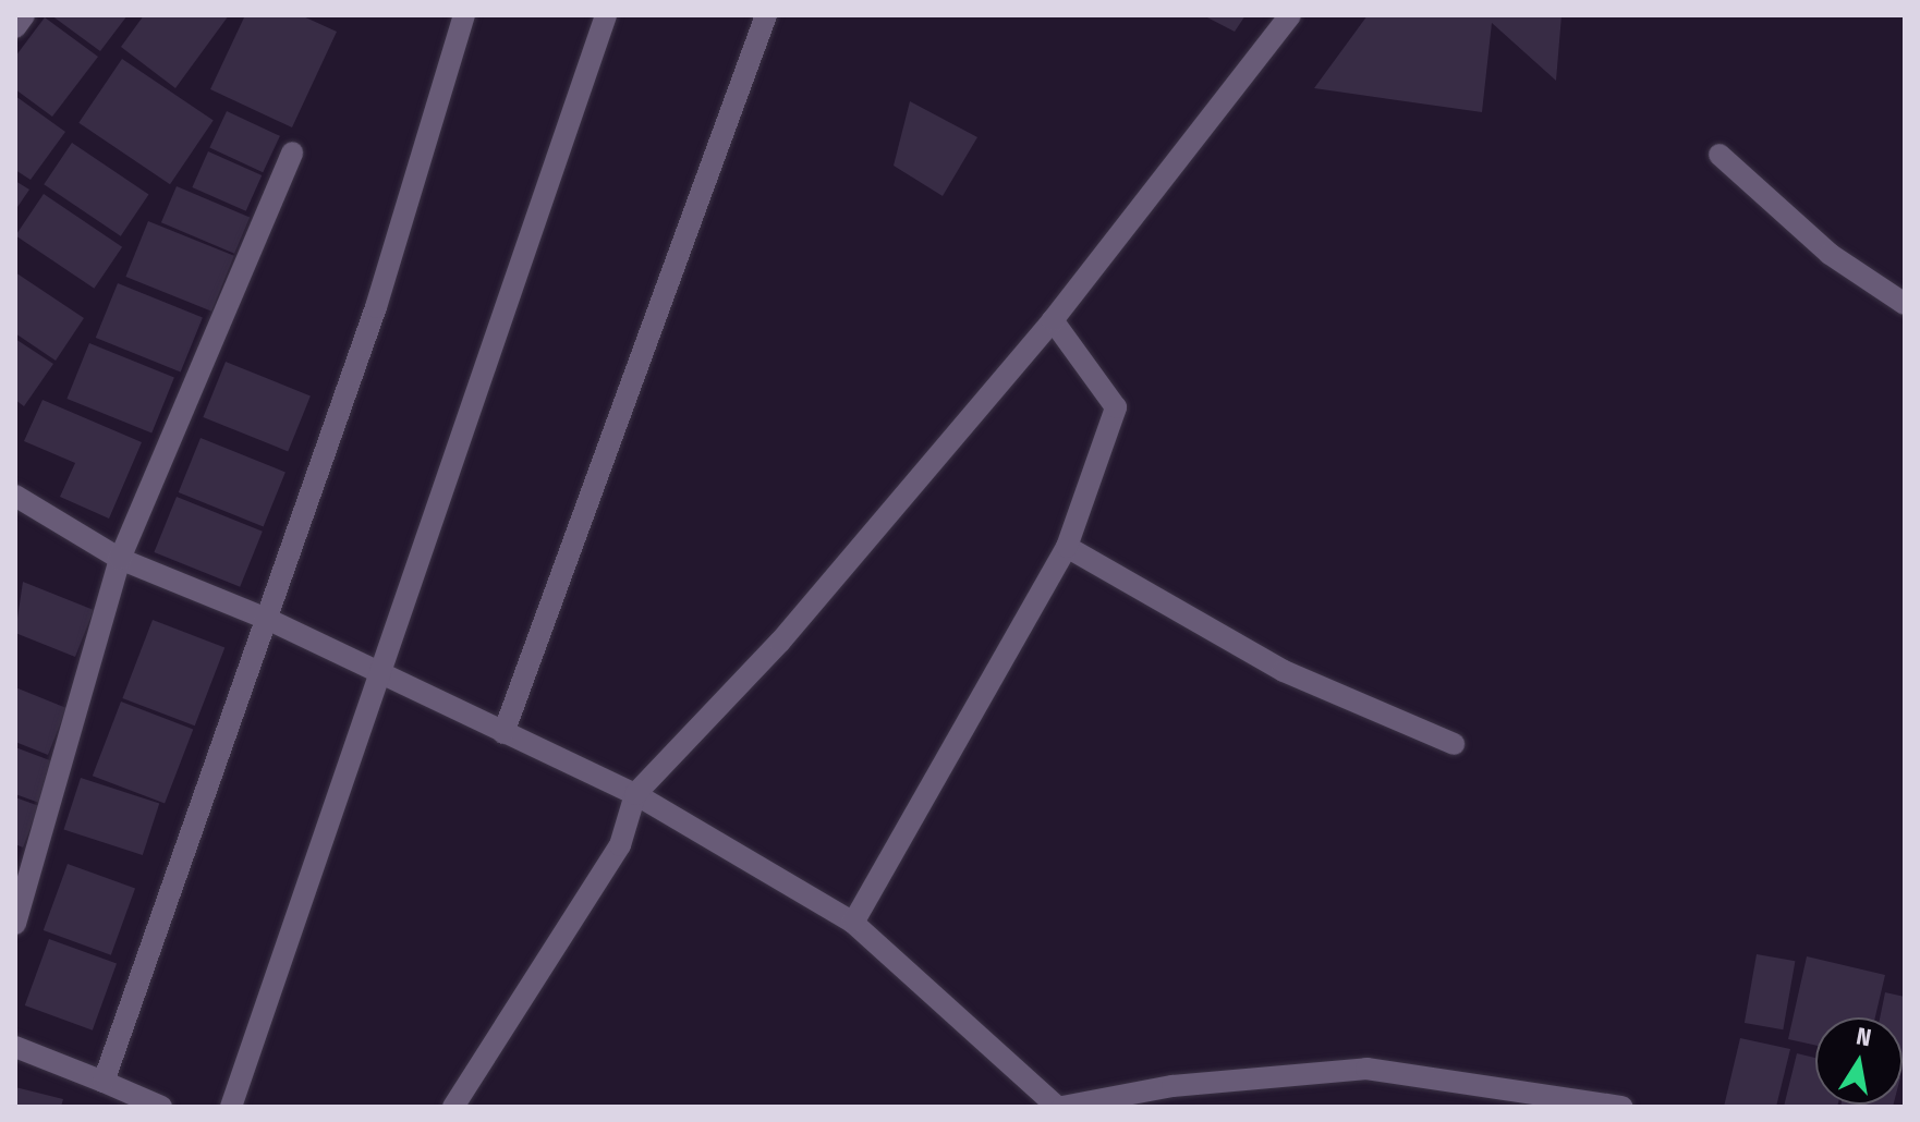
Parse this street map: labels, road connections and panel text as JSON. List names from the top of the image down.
{
  "north": "top"
}
